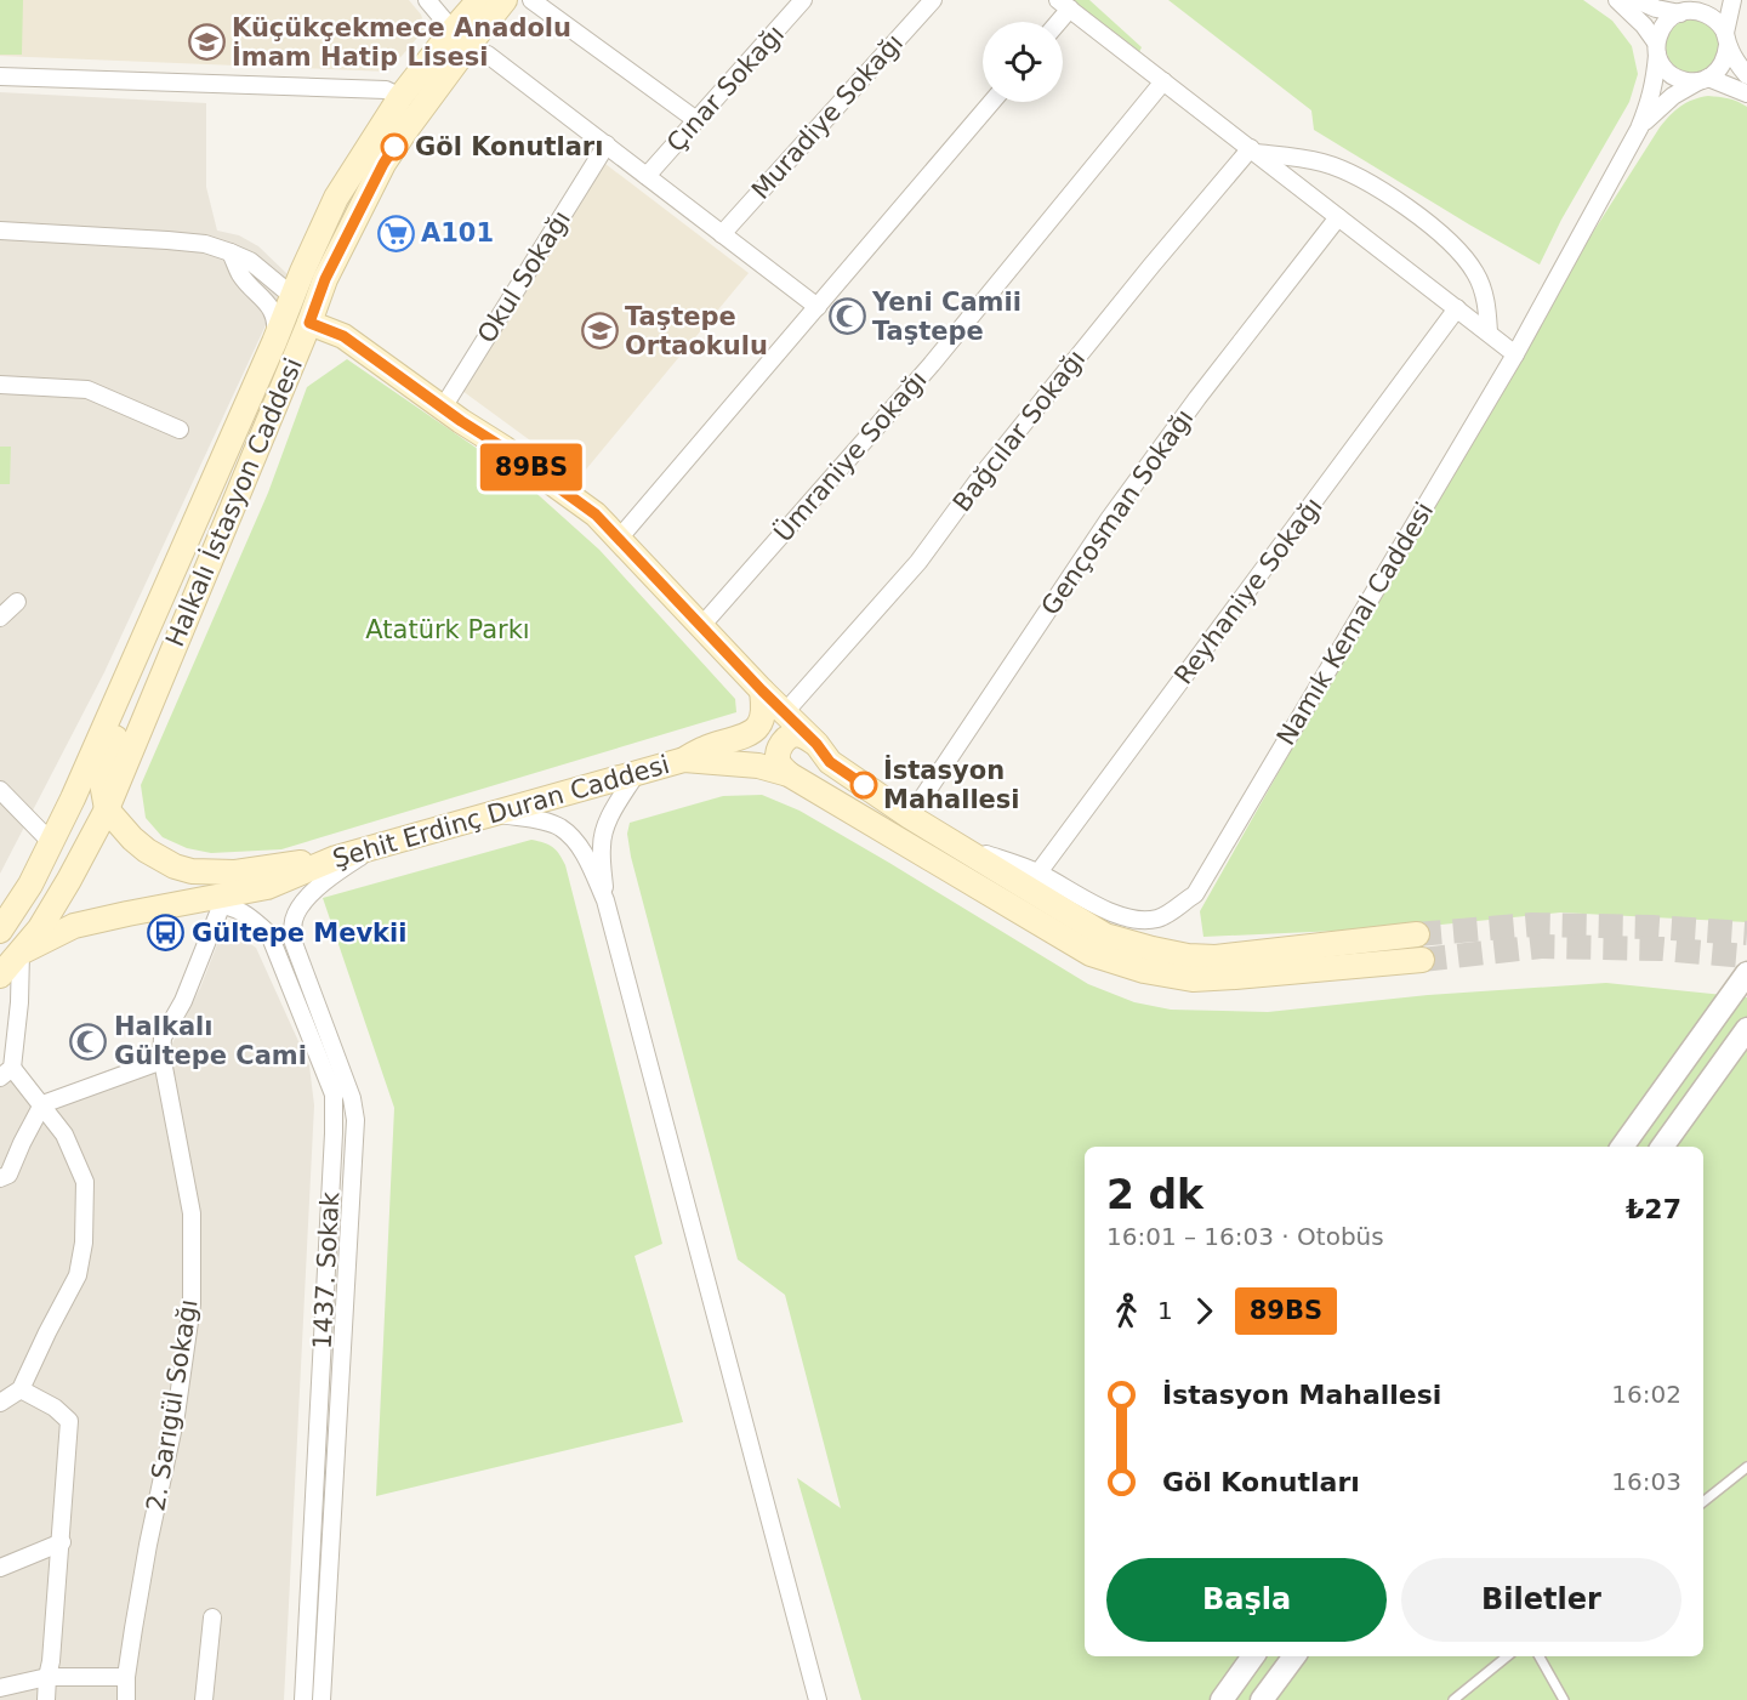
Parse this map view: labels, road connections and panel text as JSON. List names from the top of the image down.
{
  "streets": {
    "main road": ["Halkalı İstasyon Caddesi", "Şehit Erdinç Duran Caddesi"],
    "street": [
      "Çınar Sokağı",
      "Muradiye Sokağı",
      "Okul Sokağı",
      "Bağcılar Sokağı",
      "Ümraniye Sokağı",
      "Gençosman Sokağı",
      "Reyhaniye Sokağı",
      "Namık Kemal Caddesi",
      "1437. Sokak",
      "2. Sarıgül Sokağı"
    ]
  },
  "crossings": [
    ["Halkalı İstasyon Caddesi", "Şehit Erdinç Duran Caddesi"],
    ["Reyhaniye Sokağı", "Namık Kemal Caddesi"],
    ["Şehit Erdinç Duran Caddesi", "1437. Sokak"],
    ["Şehit Erdinç Duran Caddesi", "2. Sarıgül Sokağı"],
    ["1437. Sokak", "2. Sarıgül Sokağı"]
  ],
  "parks": ["Atatürk Parkı"],
  "places": {
    "school or university": ["Küçükçekmece Anadolu İmam Hatip Lisesi", "Taştepe Ortaokulu"],
    "other": ["Göl Konutları", "İstasyon Mahallesi"],
    "supermarket": ["A101"],
    "mosque": ["Yeni Camii Taştepe", "Halkalı Gültepe Cami"],
    "bus stop": ["Gültepe Mevkii"]
  },
  "lines": ["bus line 89BS"],
  "page": {
    "on_map": "89BS",
    "heading": ["2 dk", "16:01 – 16:03 · Otobüs", "₺27"],
    "legs": ["1", "89BS"],
    "list": [
      {
        "name": "İstasyon Mahallesi",
        "value": "16:02"
      },
      {
        "name": "Göl Konutları",
        "value": "16:03"
      }
    ],
    "buttons": ["Başla", "Biletler"]
  }
}
